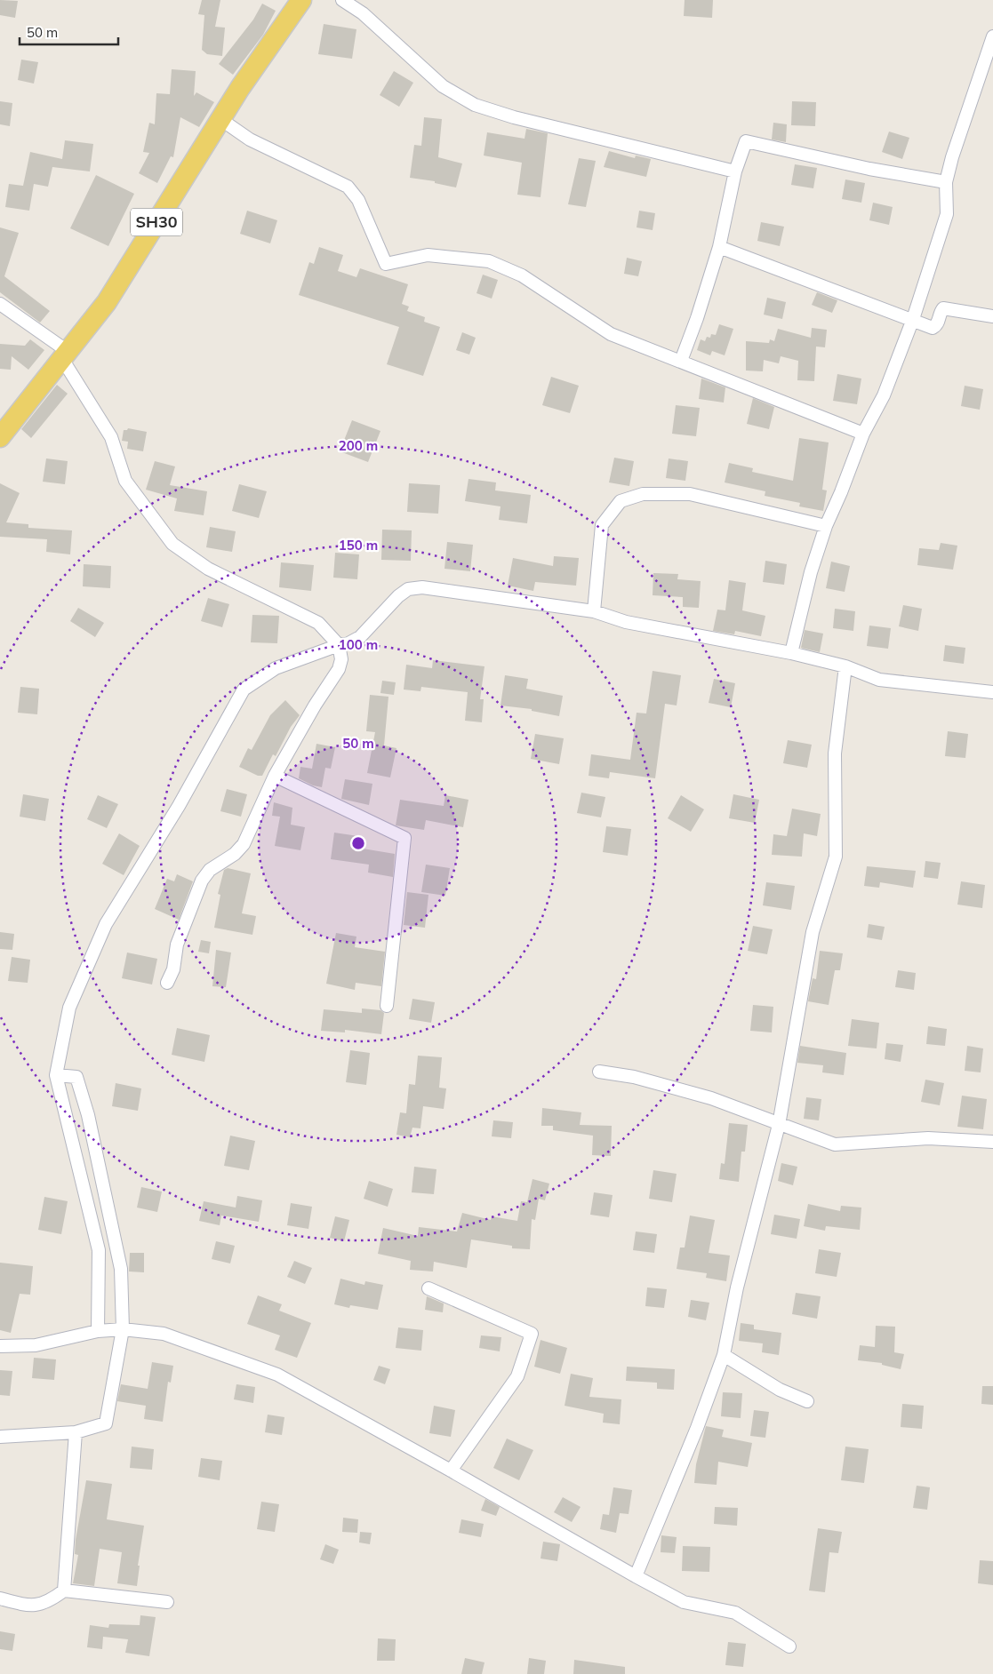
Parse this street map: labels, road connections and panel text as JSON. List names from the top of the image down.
{
  "streets": {
    "main road": ["SH30"]
  },
  "scale_bar": "50 m",
  "rings": [
    "200 m",
    "150 m",
    "100 m",
    "50 m"
  ]
}
